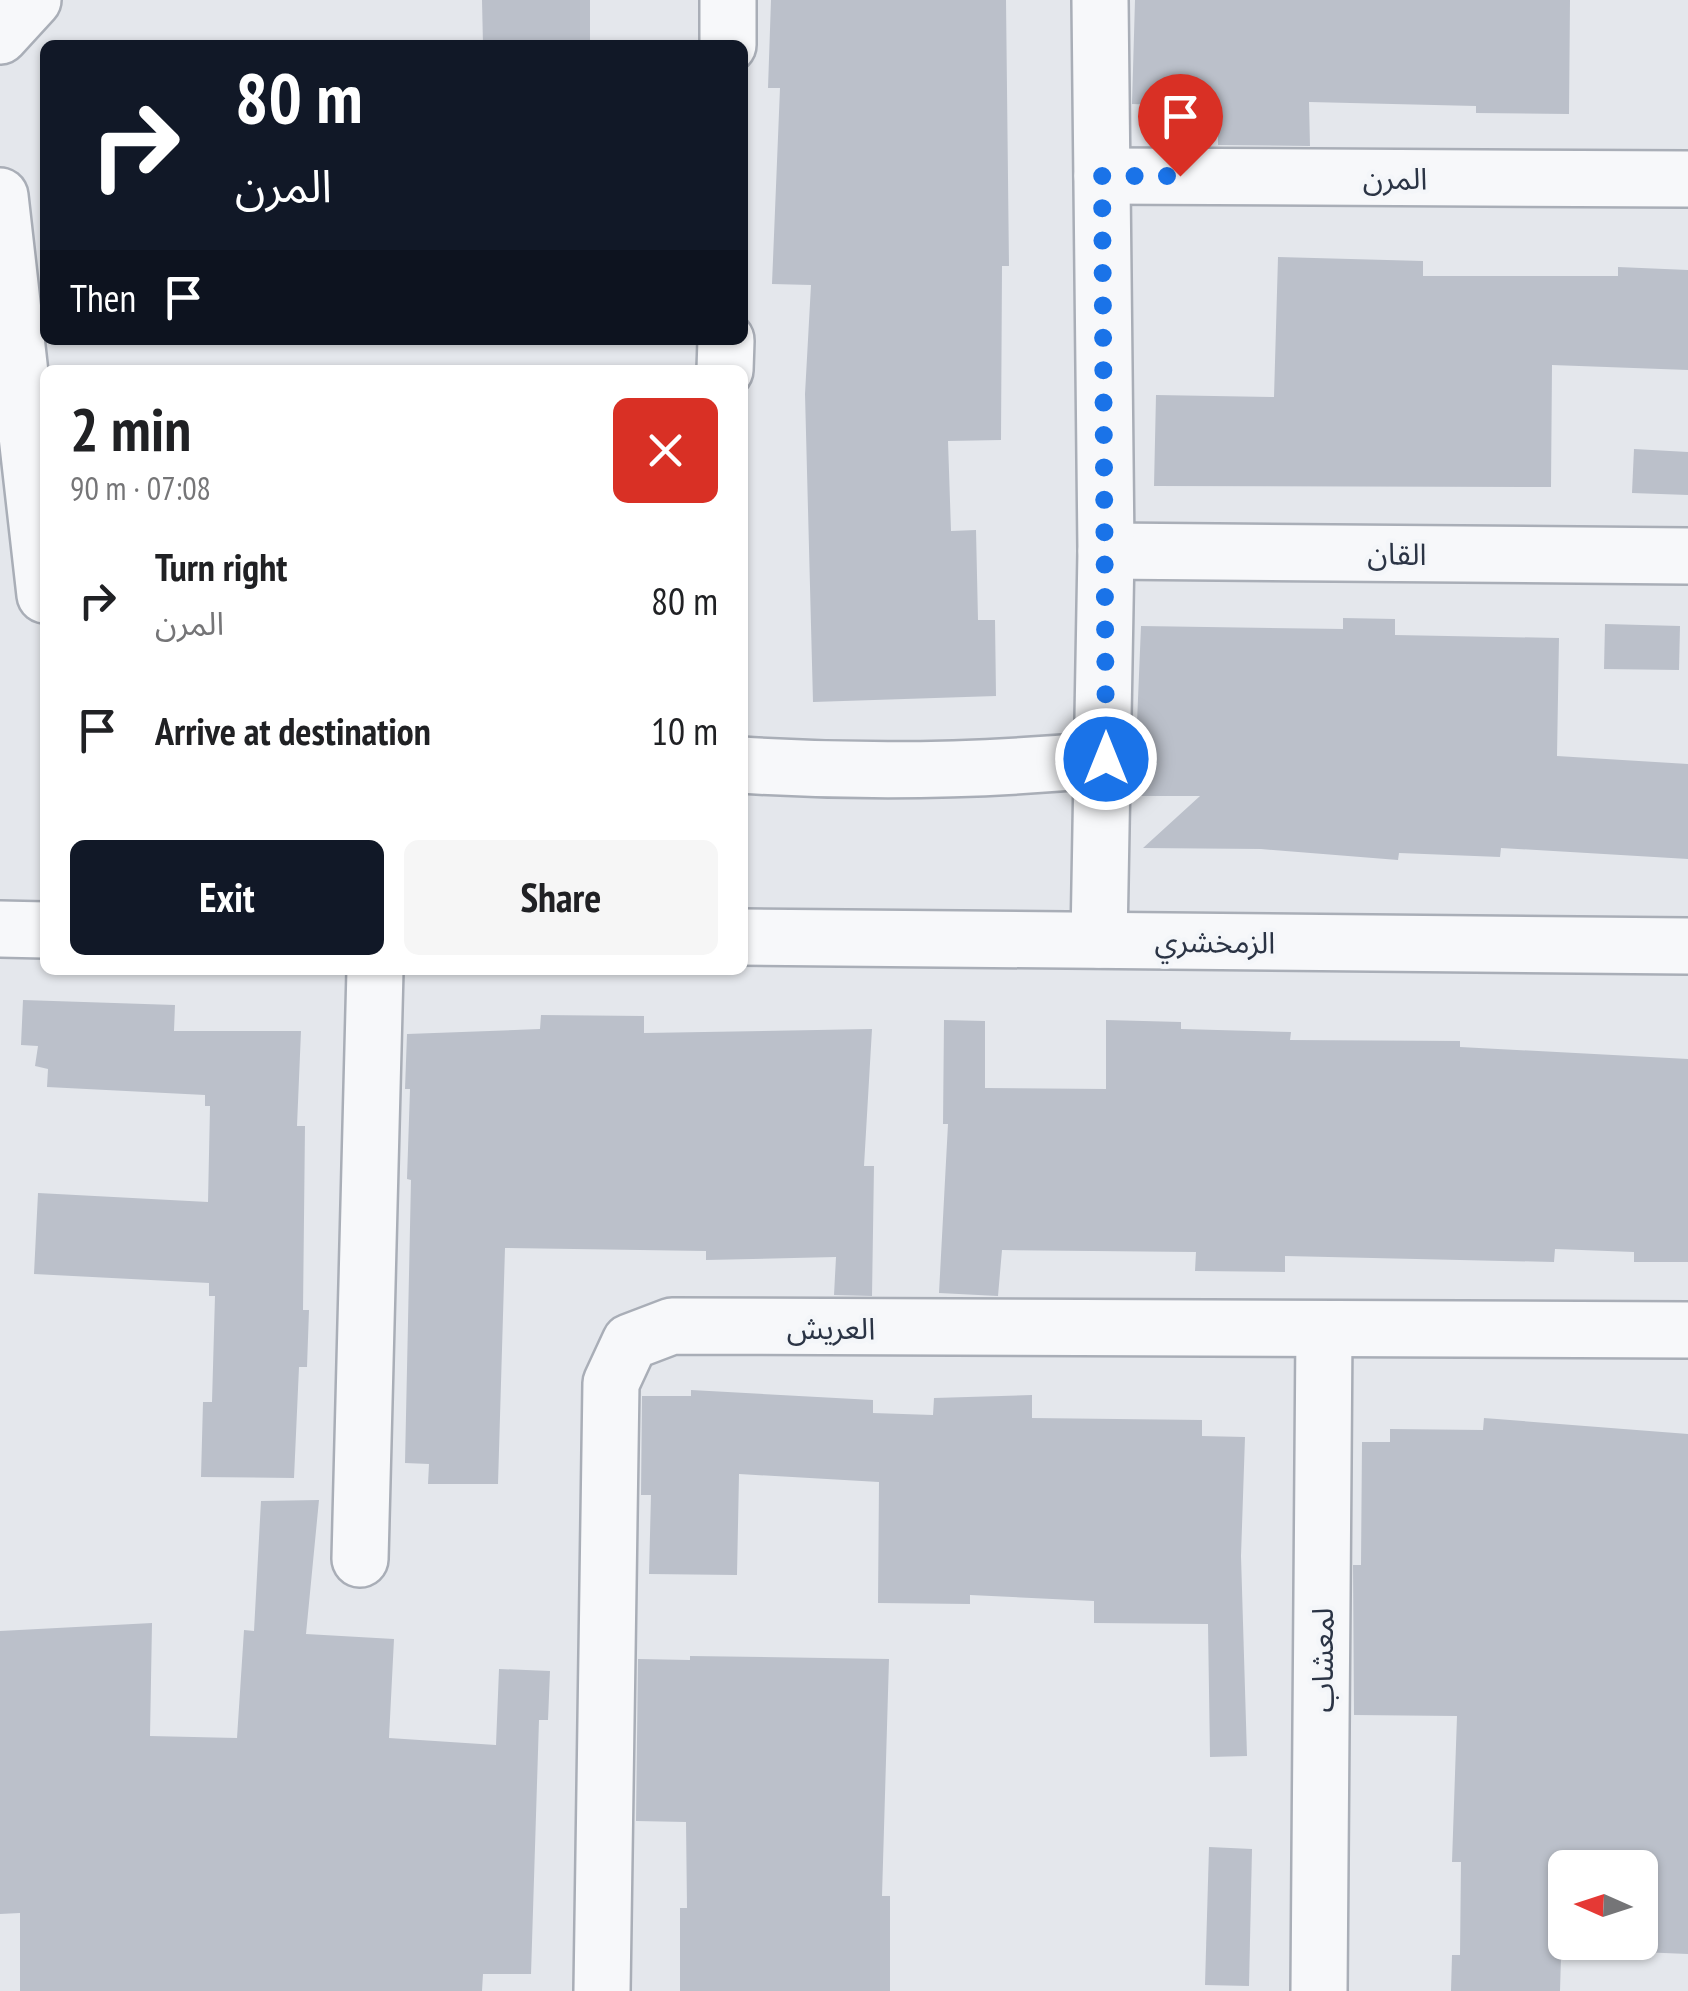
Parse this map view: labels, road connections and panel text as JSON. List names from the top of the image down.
{
  "streets": {
    "street": [
      "المرن",
      "القان",
      "الزمخشري",
      "العريش",
      "لمعشاب"
    ]
  },
  "crossings": [
    ["العريش", "لمعشاب"]
  ],
  "north": "left",
  "page": {
    "turn": ["80 m", "المرن"],
    "then": "Then",
    "heading": ["2 min", "90 m · 07:08"],
    "list": [
      {
        "name": "Turn right",
        "note": "المرن",
        "value": "80 m"
      },
      {
        "name": "Arrive at destination",
        "value": "10 m"
      }
    ],
    "buttons": ["Exit", "Share"]
  }
}
